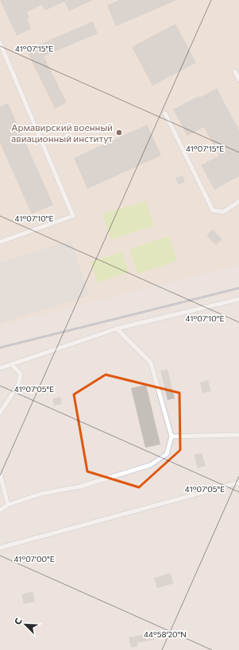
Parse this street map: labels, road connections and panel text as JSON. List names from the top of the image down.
{
  "places": ["Армавирский военный авиационный институт"],
  "north": "top left",
  "coordinates": [
    "41°07'15\"E",
    "41°07'10\"E",
    "41°07'05\"E",
    "41°07'00\"E",
    "44°58'20\"N"
  ]
}
